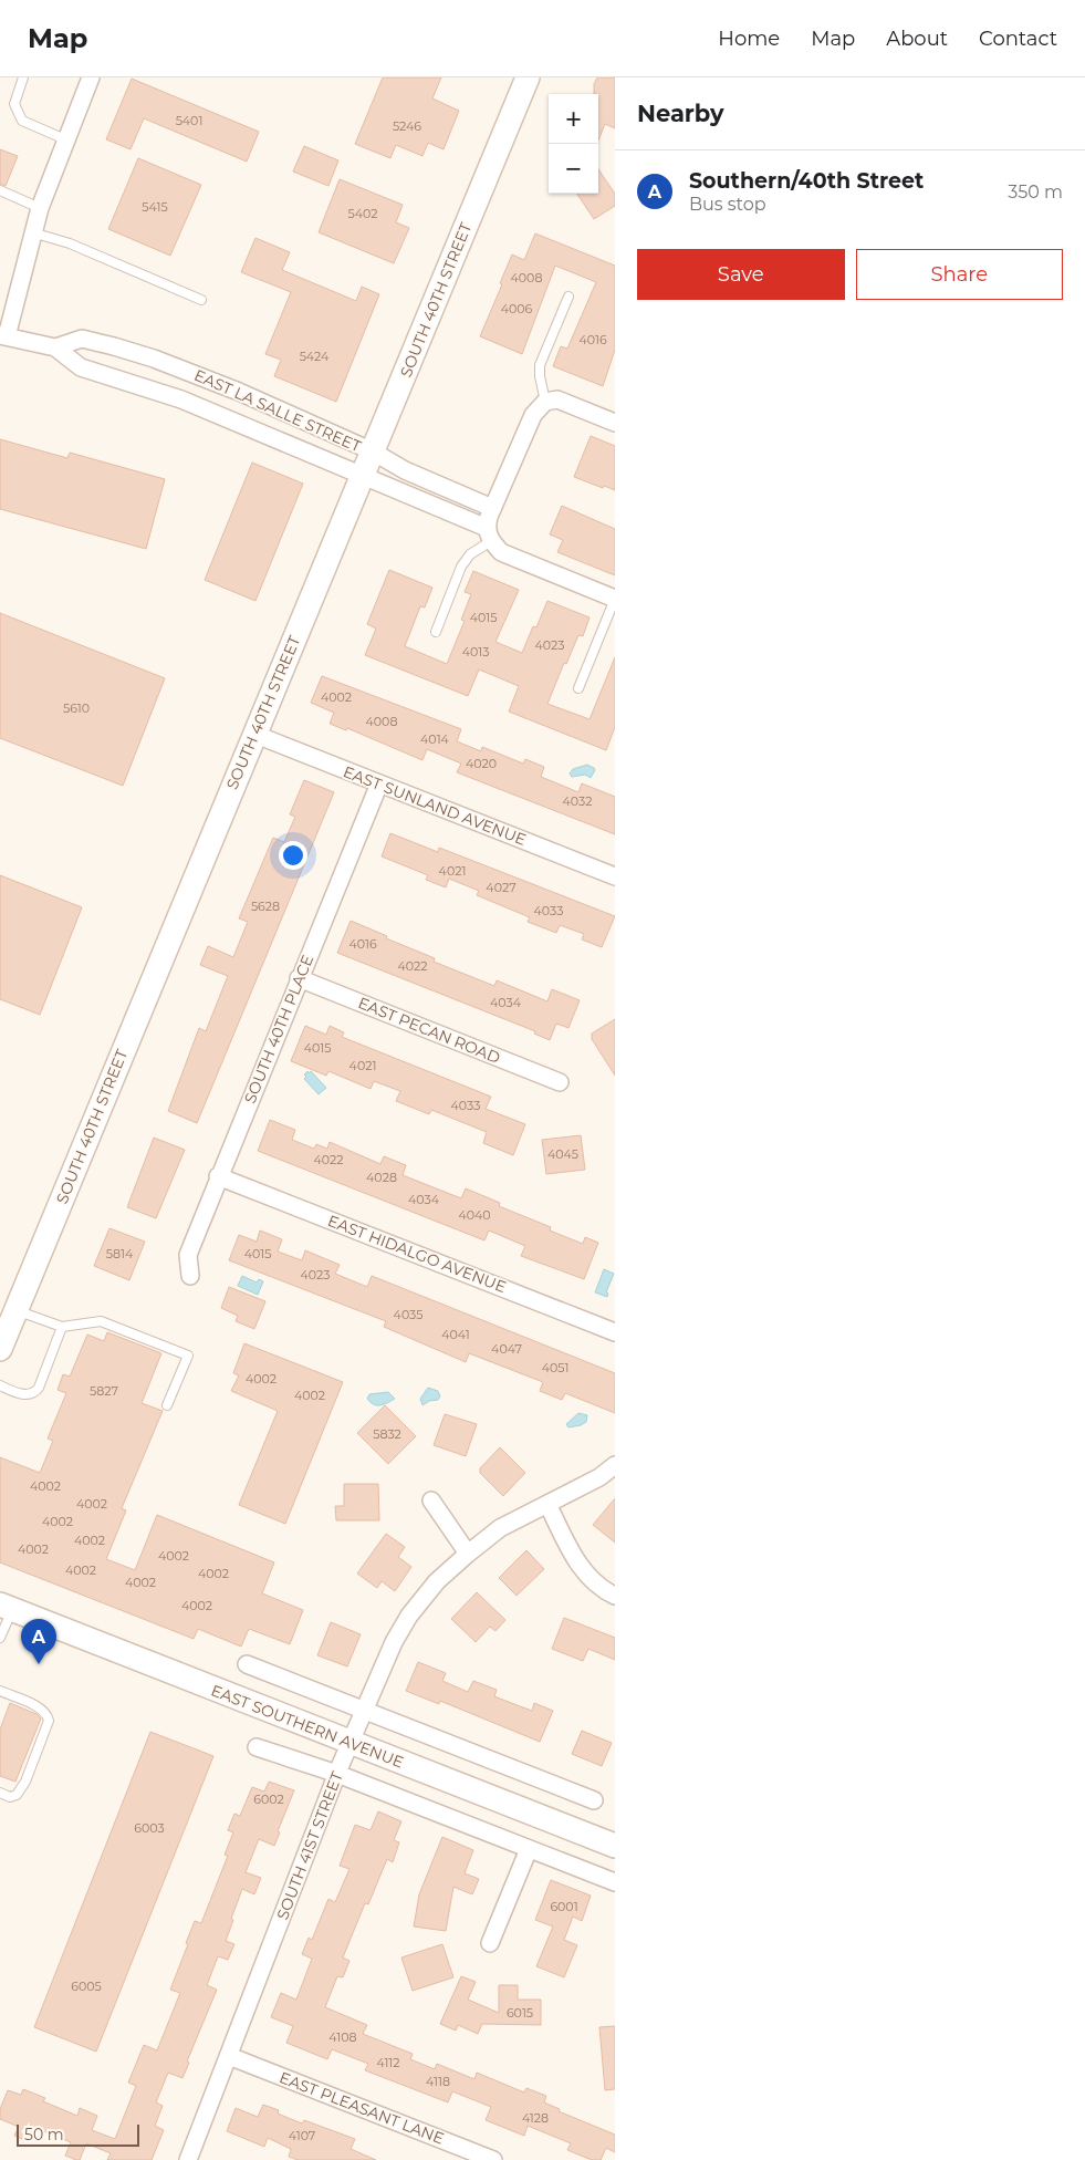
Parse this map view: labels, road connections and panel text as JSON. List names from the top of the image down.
{
  "streets": {
    "main road": ["SOUTH 40TH STREET", "EAST SOUTHERN AVENUE"],
    "street": [
      "EAST LA SALLE STREET",
      "EAST SUNLAND AVENUE",
      "SOUTH 40TH PLACE",
      "EAST PECAN ROAD",
      "EAST HIDALGO AVENUE",
      "SOUTH 41ST STREET",
      "EAST PLEASANT LANE"
    ]
  },
  "crossings": [
    ["SOUTH 40TH STREET", "EAST LA SALLE STREET"],
    ["SOUTH 40TH STREET", "EAST SUNLAND AVENUE"],
    ["EAST SUNLAND AVENUE", "SOUTH 40TH PLACE"],
    ["SOUTH 40TH PLACE", "EAST PECAN ROAD"],
    ["SOUTH 40TH PLACE", "EAST HIDALGO AVENUE"],
    ["EAST SOUTHERN AVENUE", "SOUTH 41ST STREET"],
    ["SOUTH 41ST STREET", "EAST PLEASANT LANE"]
  ],
  "house_numbers": [
    "5401",
    "5246",
    "5415",
    "5402",
    "4008",
    "4006",
    "4016",
    "5424",
    "4015",
    "4023",
    "4013",
    "4002",
    "5610",
    "4008",
    "4014",
    "4020",
    "4032",
    "4021",
    "4027",
    "5628",
    "4033",
    "4016",
    "4022",
    "4034",
    "4015",
    "4021",
    "4033",
    "4045",
    "4022",
    "4028",
    "4034",
    "4040",
    "5814",
    "4015",
    "4023",
    "4035",
    "4041",
    "4047",
    "4051",
    "4002",
    "5827",
    "4002",
    "5832",
    "4002",
    "4002",
    "4002",
    "4002",
    "4002",
    "4002",
    "4002",
    "4002",
    "4002",
    "4002",
    "6002",
    "6003",
    "6001",
    "6005",
    "6015",
    "4108",
    "4112",
    "4118",
    "4128",
    "4107"
  ],
  "scale_bar": "50 m",
  "page": {
    "header": "Map",
    "nav": [
      "Home",
      "Map",
      "About",
      "Contact"
    ],
    "heading": "Nearby",
    "map_buttons": ["+", "−"],
    "list": [
      {
        "mark": "A",
        "name": "Southern/40th Street",
        "note": "Bus stop",
        "value": "350 m"
      }
    ],
    "buttons": ["Save", "Share"],
    "pins": "A",
    "scale": "50 m"
  }
}
